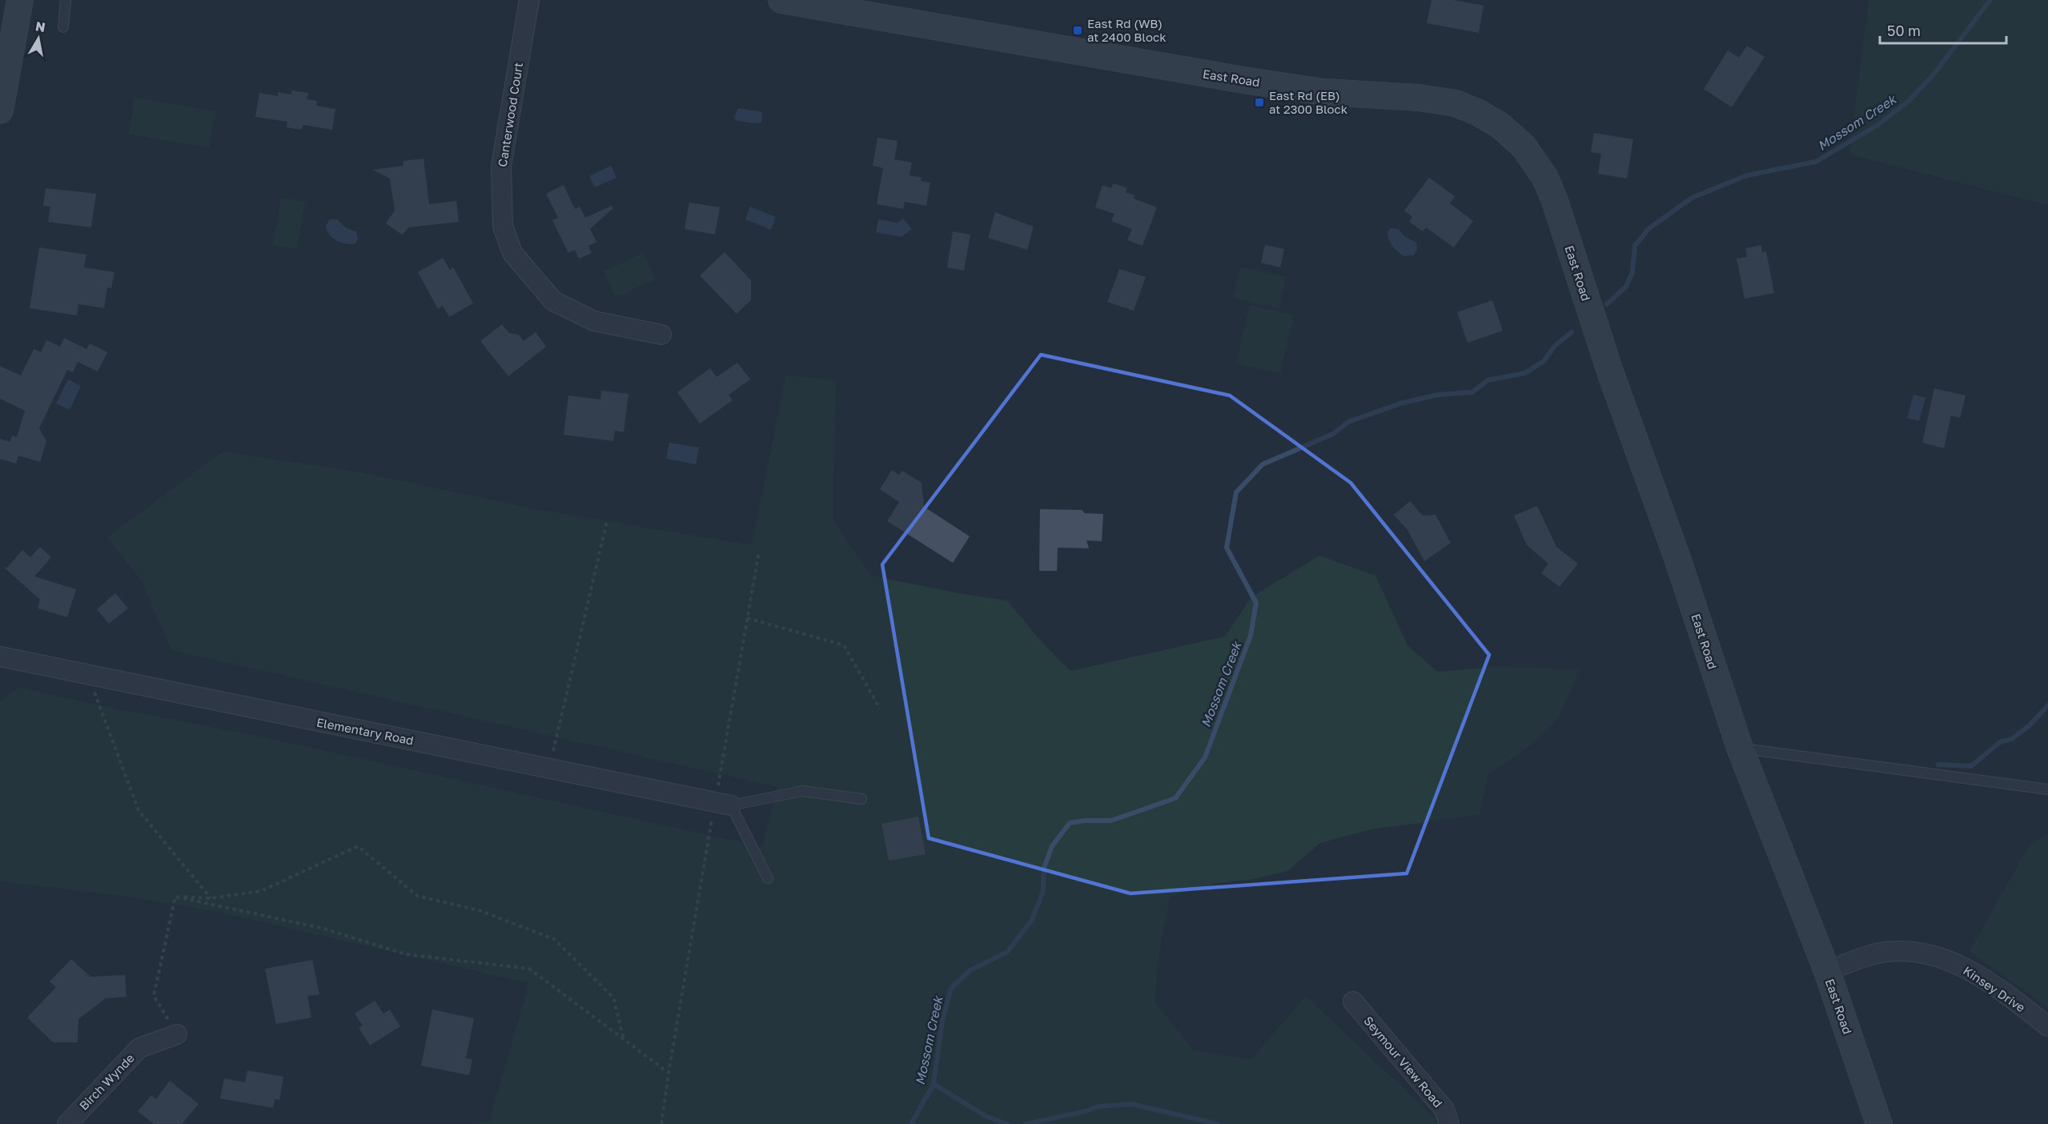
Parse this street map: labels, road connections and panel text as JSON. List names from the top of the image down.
{
  "streets": {
    "main road": ["East Road"],
    "street": [
      "Canterwood Court",
      "Elementary Road",
      "Kinsey Drive",
      "Seymour View Road",
      "Birch Wynde"
    ]
  },
  "crossings": [
    ["East Road", "Kinsey Drive"]
  ],
  "water": ["Mossom Creek"],
  "places": {
    "transit": ["East Rd (WB) at 2400 Block", "East Rd (EB) at 2300 Block"]
  },
  "scale_bar": "50 m",
  "north": "top"
}
